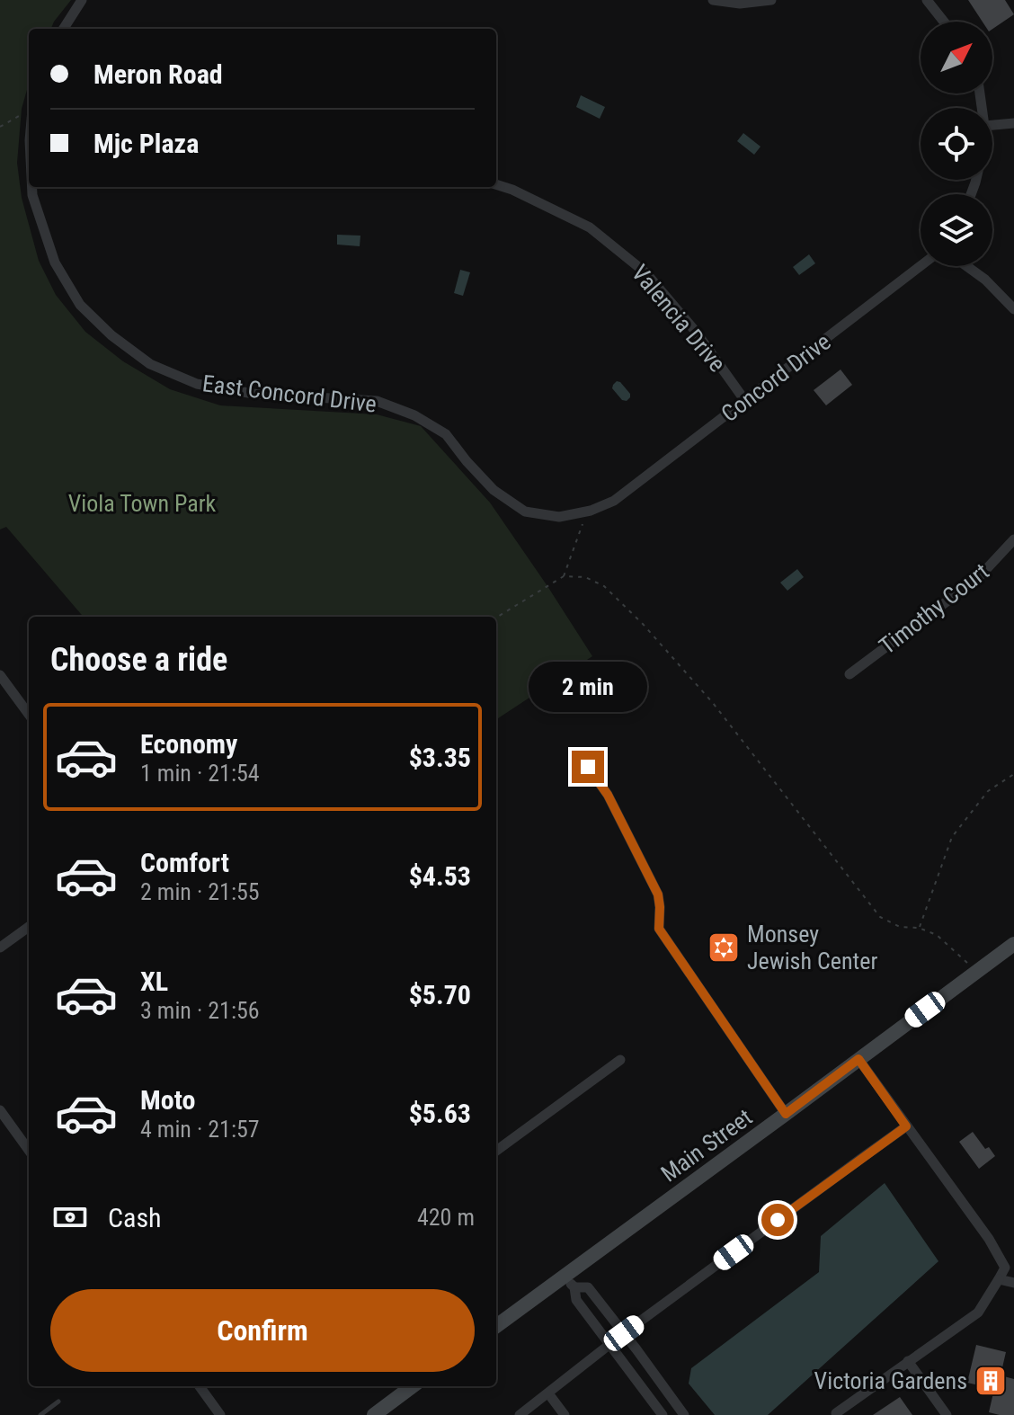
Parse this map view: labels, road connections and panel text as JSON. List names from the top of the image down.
{
  "streets": {
    "main road": ["Main Street"],
    "street": [
      "Valencia Drive",
      "Concord Drive",
      "East Concord Drive",
      "Timothy Court"
    ]
  },
  "crossings": [
    ["Valencia Drive", "Concord Drive"],
    ["Concord Drive", "East Concord Drive"]
  ],
  "parks": ["Viola Town Park"],
  "places": {
    "synagogue": ["Monsey Jewish Center"],
    "building": ["Victoria Gardens"]
  },
  "north": "top right",
  "page": {
    "banner": ["Meron Road", "Mjc Plaza"],
    "heading": "Choose a ride",
    "bubble": "2 min",
    "list": [
      {
        "name": "Economy",
        "note": "1 min · 21:54",
        "value": "$3.35"
      },
      {
        "name": "Comfort",
        "note": "2 min · 21:55",
        "value": "$4.53"
      },
      {
        "name": "XL",
        "note": "3 min · 21:56",
        "value": "$5.70"
      },
      {
        "name": "Moto",
        "note": "4 min · 21:57",
        "value": "$5.63"
      }
    ],
    "pay": ["Cash", "420 m"],
    "buttons": "Confirm"
  }
}
